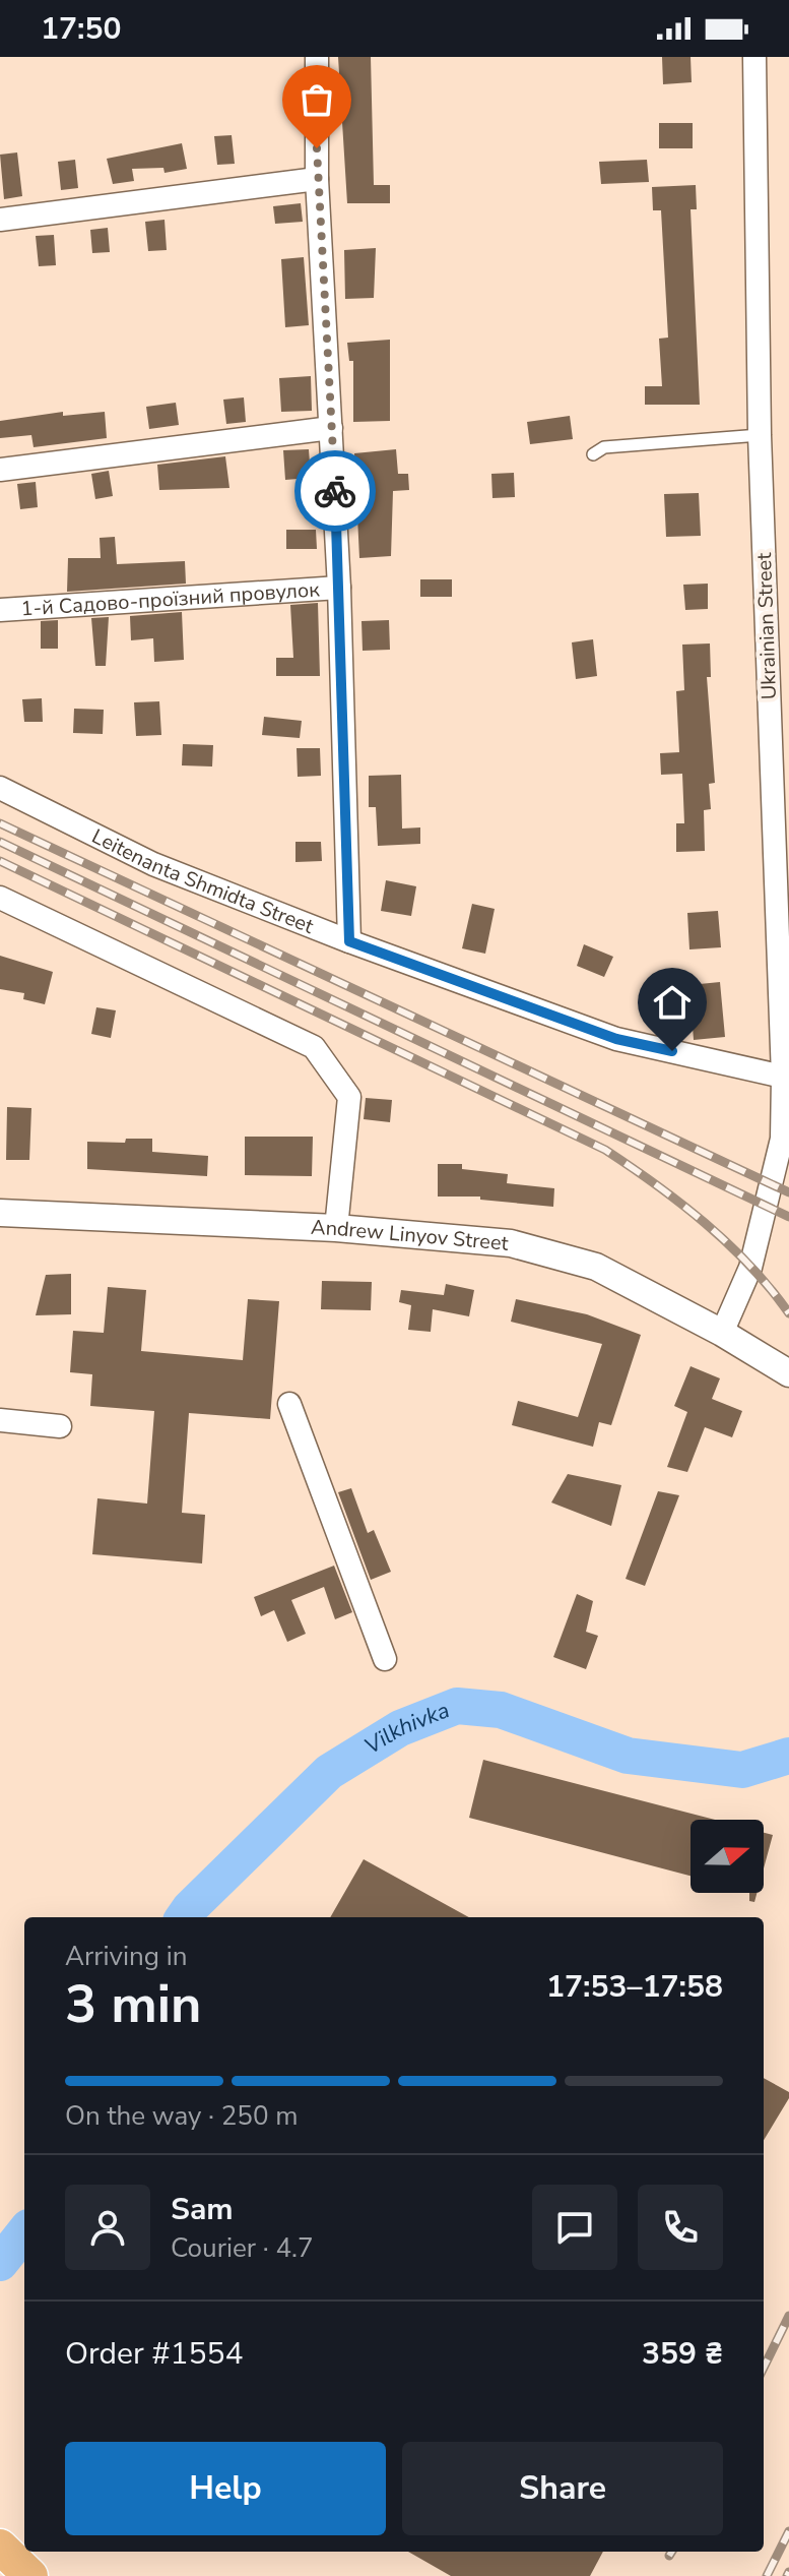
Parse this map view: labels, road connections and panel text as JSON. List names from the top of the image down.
{
  "streets": {
    "street": [
      "1-й Садово-проїзний провулок",
      "Ukrainian Street",
      "Leitenanta Shmidta Street",
      "Andrew Linyov Street"
    ]
  },
  "crossings": [
    ["Ukrainian Street", "Leitenanta Shmidta Street"],
    ["Ukrainian Street", "Andrew Linyov Street"]
  ],
  "water": ["Vilkhivka"],
  "north": "right",
  "page": {
    "status": "17:50",
    "heading": ["3 min", "Arriving in", "17:53–17:58"],
    "panel": [
      "Sam",
      "Courier · 4.7",
      "Order #1554",
      "359 ₴"
    ],
    "bar": "On the way · 250 m",
    "buttons": ["Help", "Share"]
  }
}
